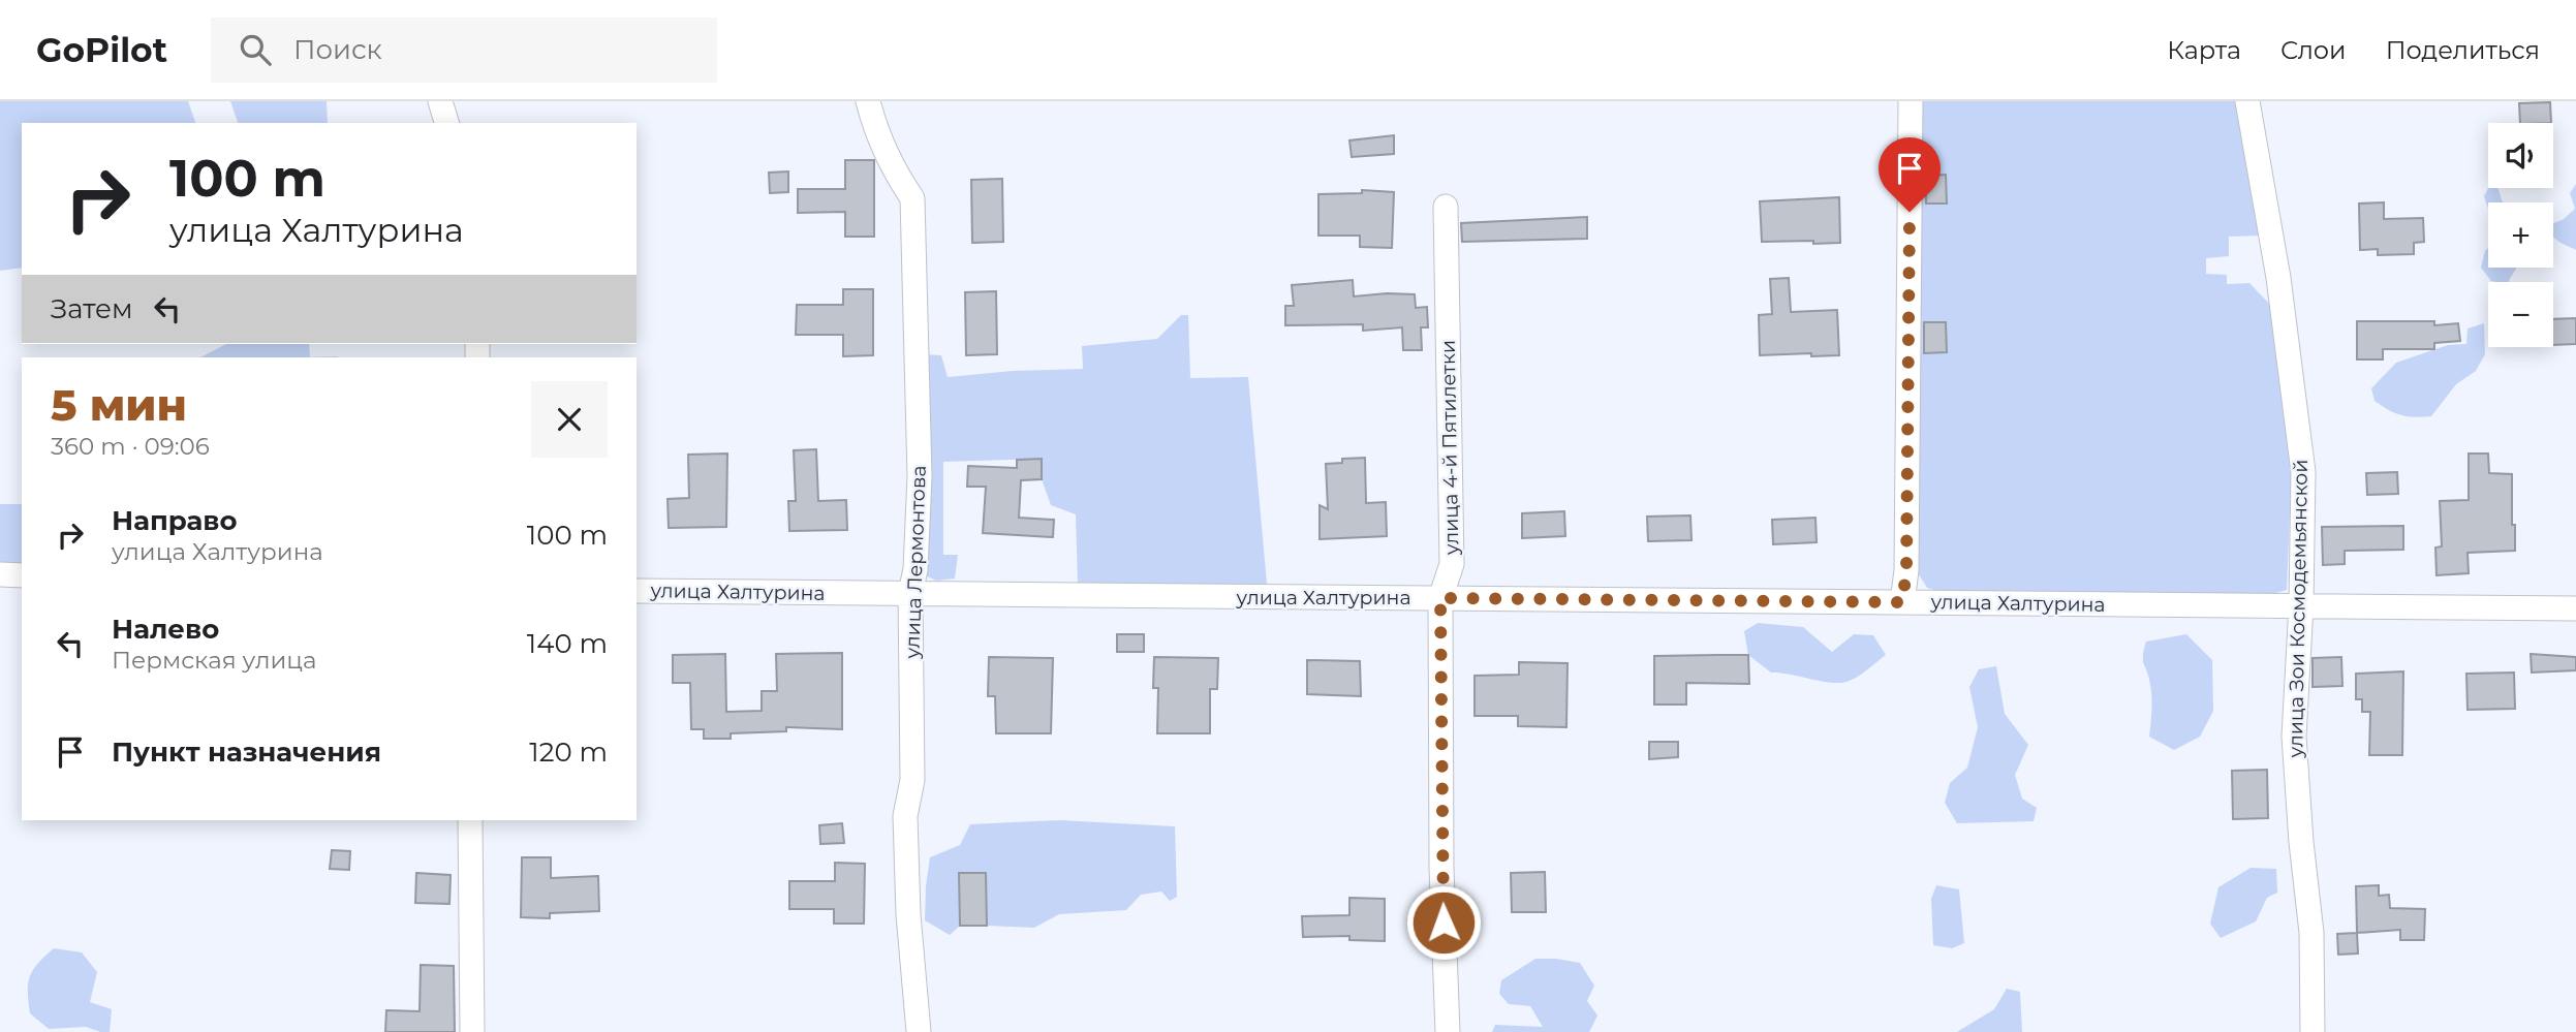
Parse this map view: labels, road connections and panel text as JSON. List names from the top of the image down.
{
  "streets": {
    "street": [
      "улица 4-й Пятилетки",
      "улица Лермонтова",
      "улица Халтурина",
      "улица Зои Космодемьянской"
    ]
  },
  "crossings": [
    ["улица 4-й Пятилетки", "улица Халтурина"],
    ["улица Лермонтова", "улица Халтурина"],
    ["улица Халтурина", "улица Зои Космодемьянской"]
  ],
  "page": {
    "header": "GoPilot",
    "search": "Поиск",
    "nav": ["Карта", "Слои", "Поделиться"],
    "map_buttons": ["+", "−"],
    "turn": ["100 m", "улица Халтурина"],
    "then": "Затем",
    "heading": ["5 мин", "360 m · 09:06"],
    "list": [
      {
        "name": "Направо",
        "note": "улица Халтурина",
        "value": "100 m"
      },
      {
        "name": "Налево",
        "note": "Пермская улица",
        "value": "140 m"
      },
      {
        "name": "Пункт назначения",
        "value": "120 m"
      }
    ]
  }
}
